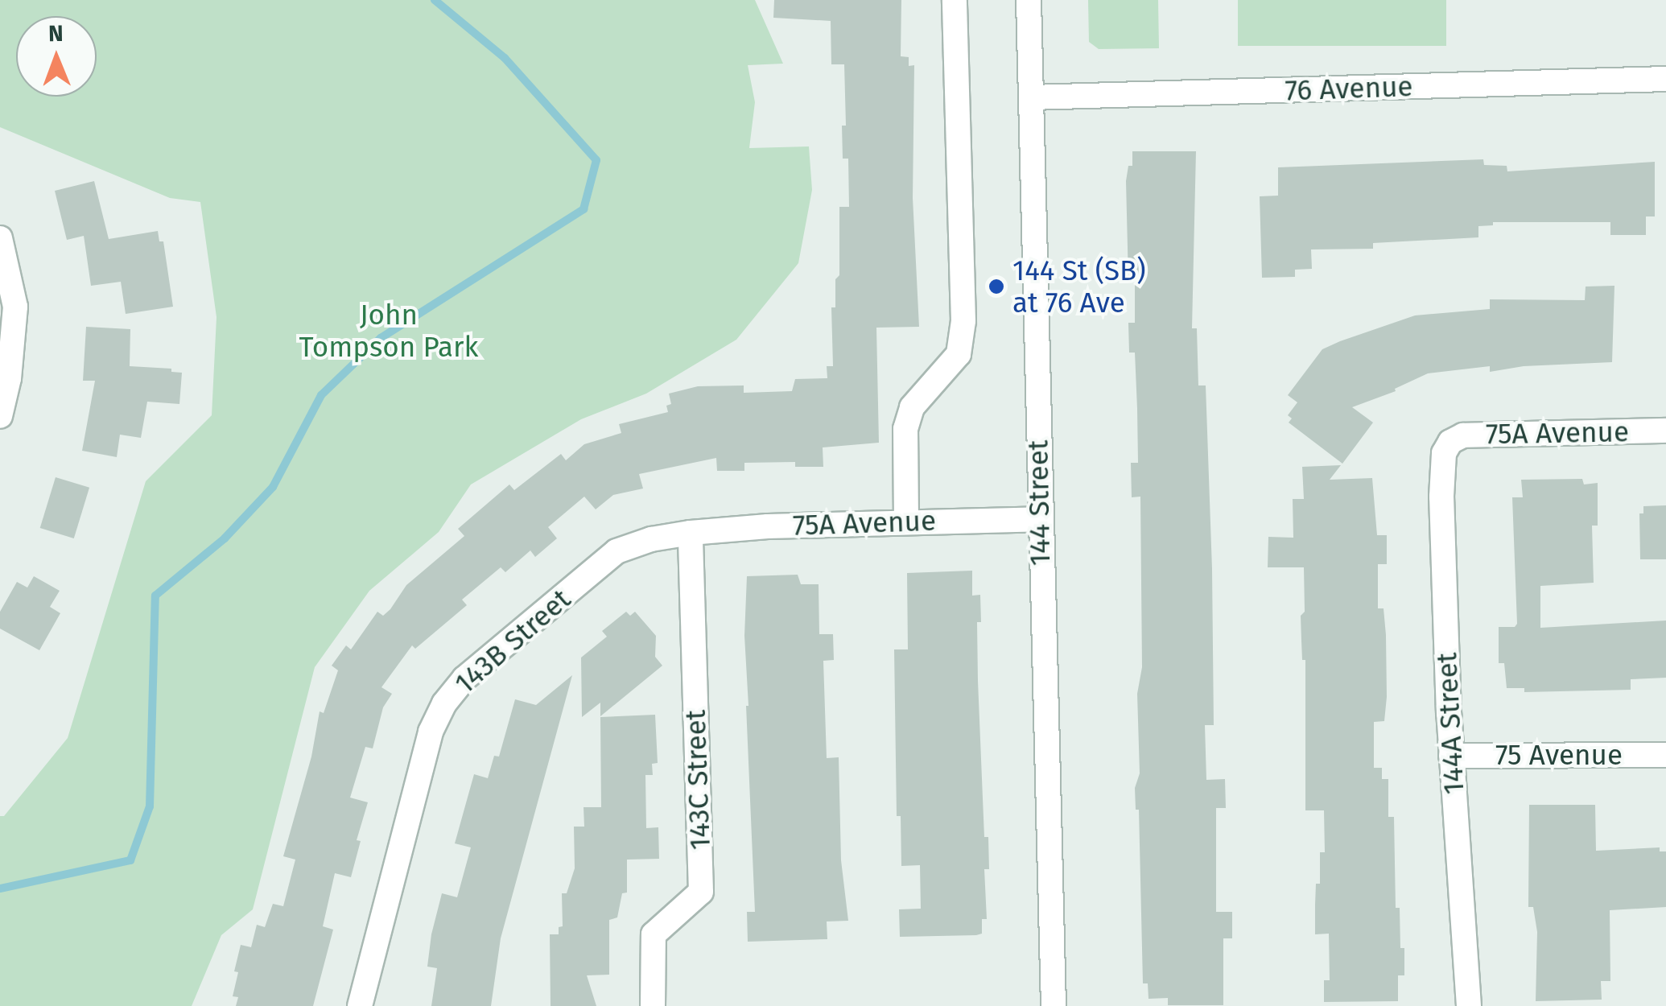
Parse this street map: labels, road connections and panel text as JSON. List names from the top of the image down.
{
  "streets": {
    "street": [
      "76 Avenue",
      "75A Avenue",
      "144 Street",
      "143B Street",
      "144A Street",
      "75 Avenue",
      "143C Street"
    ]
  },
  "crossings": [
    ["76 Avenue", "144 Street"],
    ["75A Avenue", "144 Street"],
    ["75A Avenue", "143B Street"],
    ["75A Avenue", "144A Street"],
    ["75A Avenue", "143C Street"],
    ["143B Street", "143C Street"],
    ["144A Street", "75 Avenue"]
  ],
  "parks": ["John Tompson Park"],
  "places": ["144 St (SB) at 76 Ave"],
  "north": "top"
}
